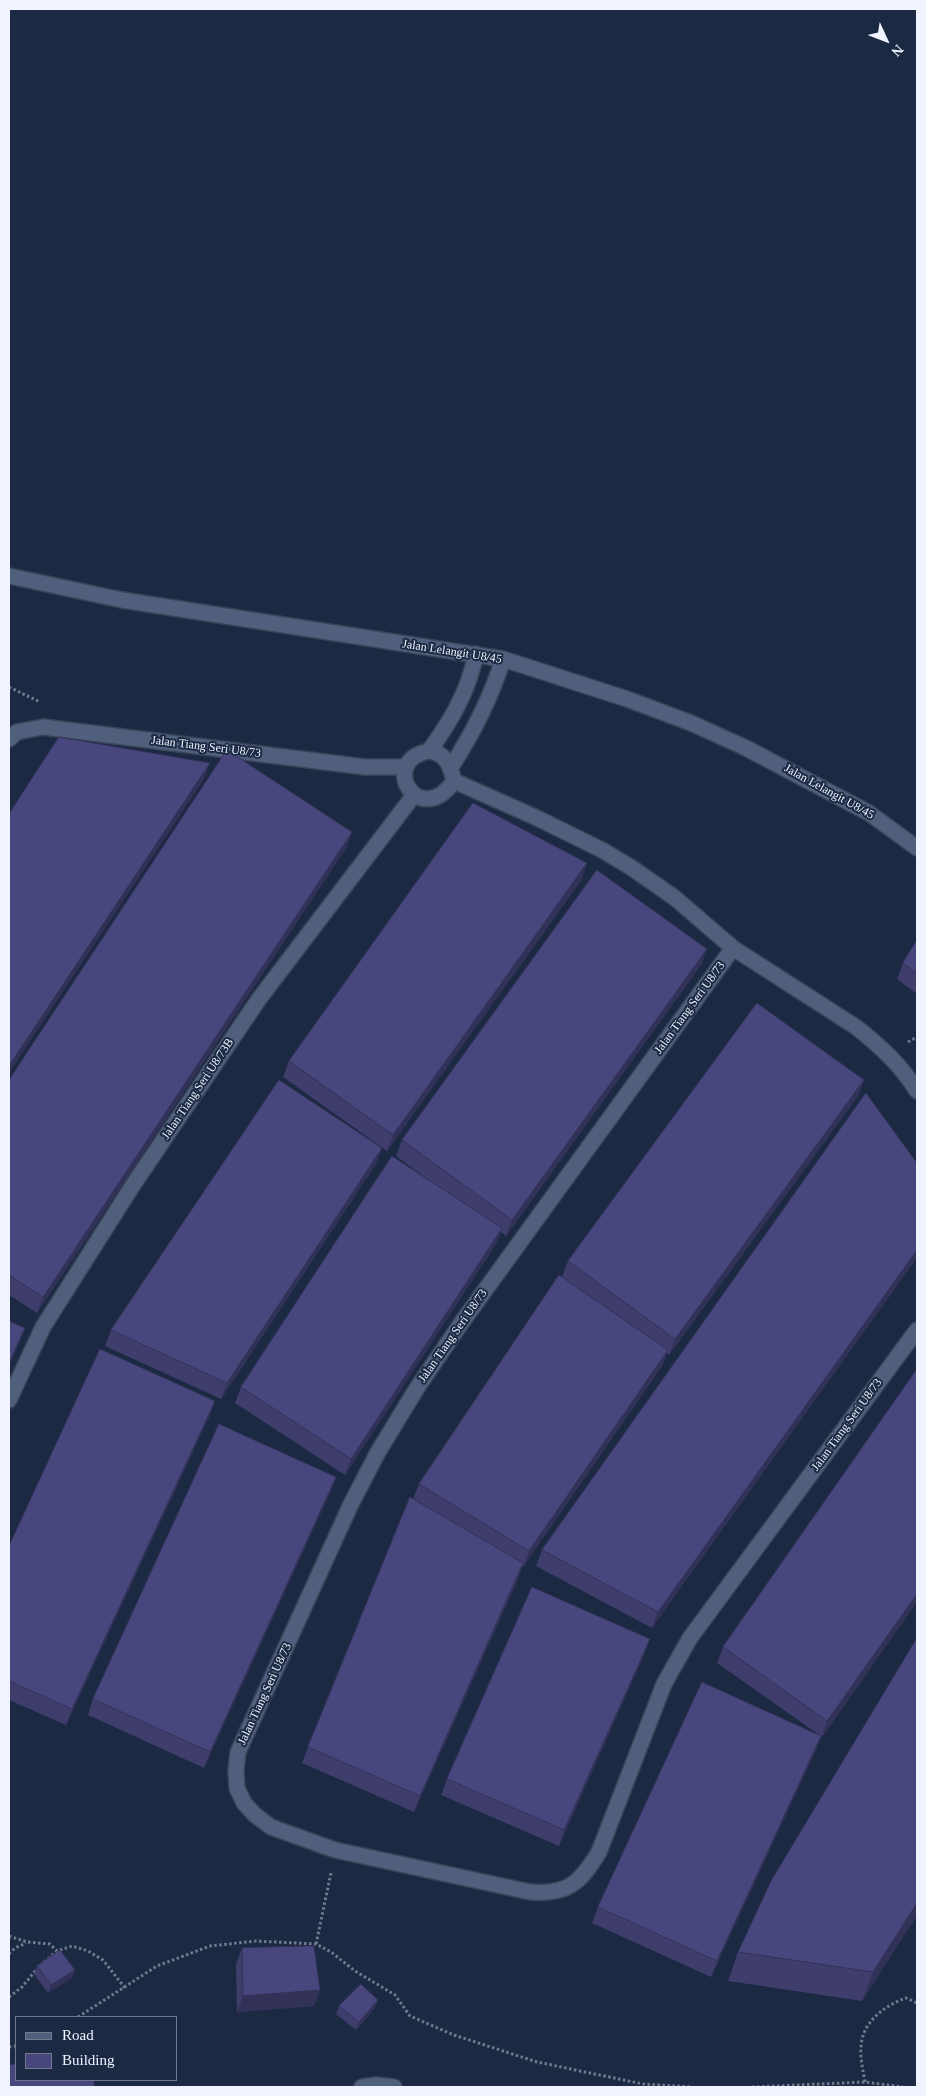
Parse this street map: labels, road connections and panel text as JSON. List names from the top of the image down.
{
  "streets": {
    "street": ["Jalan Lelangit U8/45", "Jalan Tiang Seri U8/73", "Jalan Tiang Seri U8/73B"]
  },
  "crossings": [
    ["Jalan Tiang Seri U8/73", "Jalan Tiang Seri U8/73B"]
  ],
  "legend": ["Road", "Building"],
  "north": "bottom right"
}
